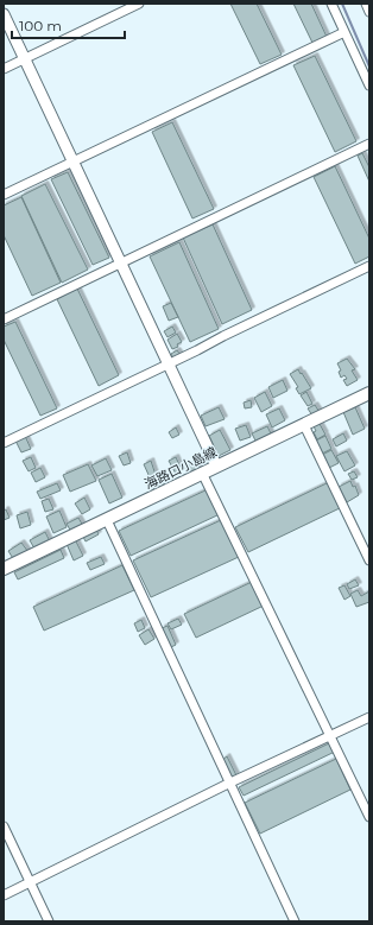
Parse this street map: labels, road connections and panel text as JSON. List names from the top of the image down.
{
  "streets": {
    "main road": ["海路口小島線"]
  },
  "scale_bar": "100 m"
}
